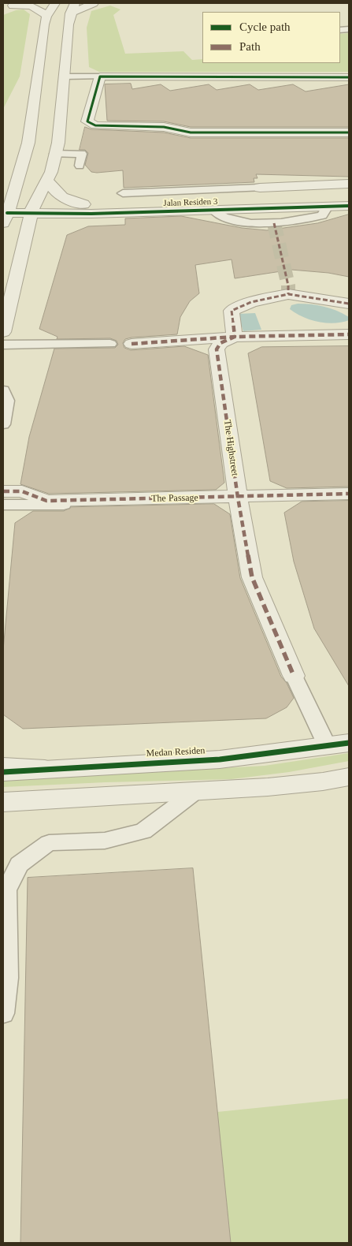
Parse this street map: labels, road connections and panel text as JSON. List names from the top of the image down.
{
  "streets": {
    "street": [
      "Jalan Residen 3",
      "The Highstreet",
      "The Passage",
      "Medan Residen"
    ]
  },
  "crossings": [
    ["The Highstreet", "The Passage"]
  ],
  "legend": ["Cycle path", "Path"]
}
